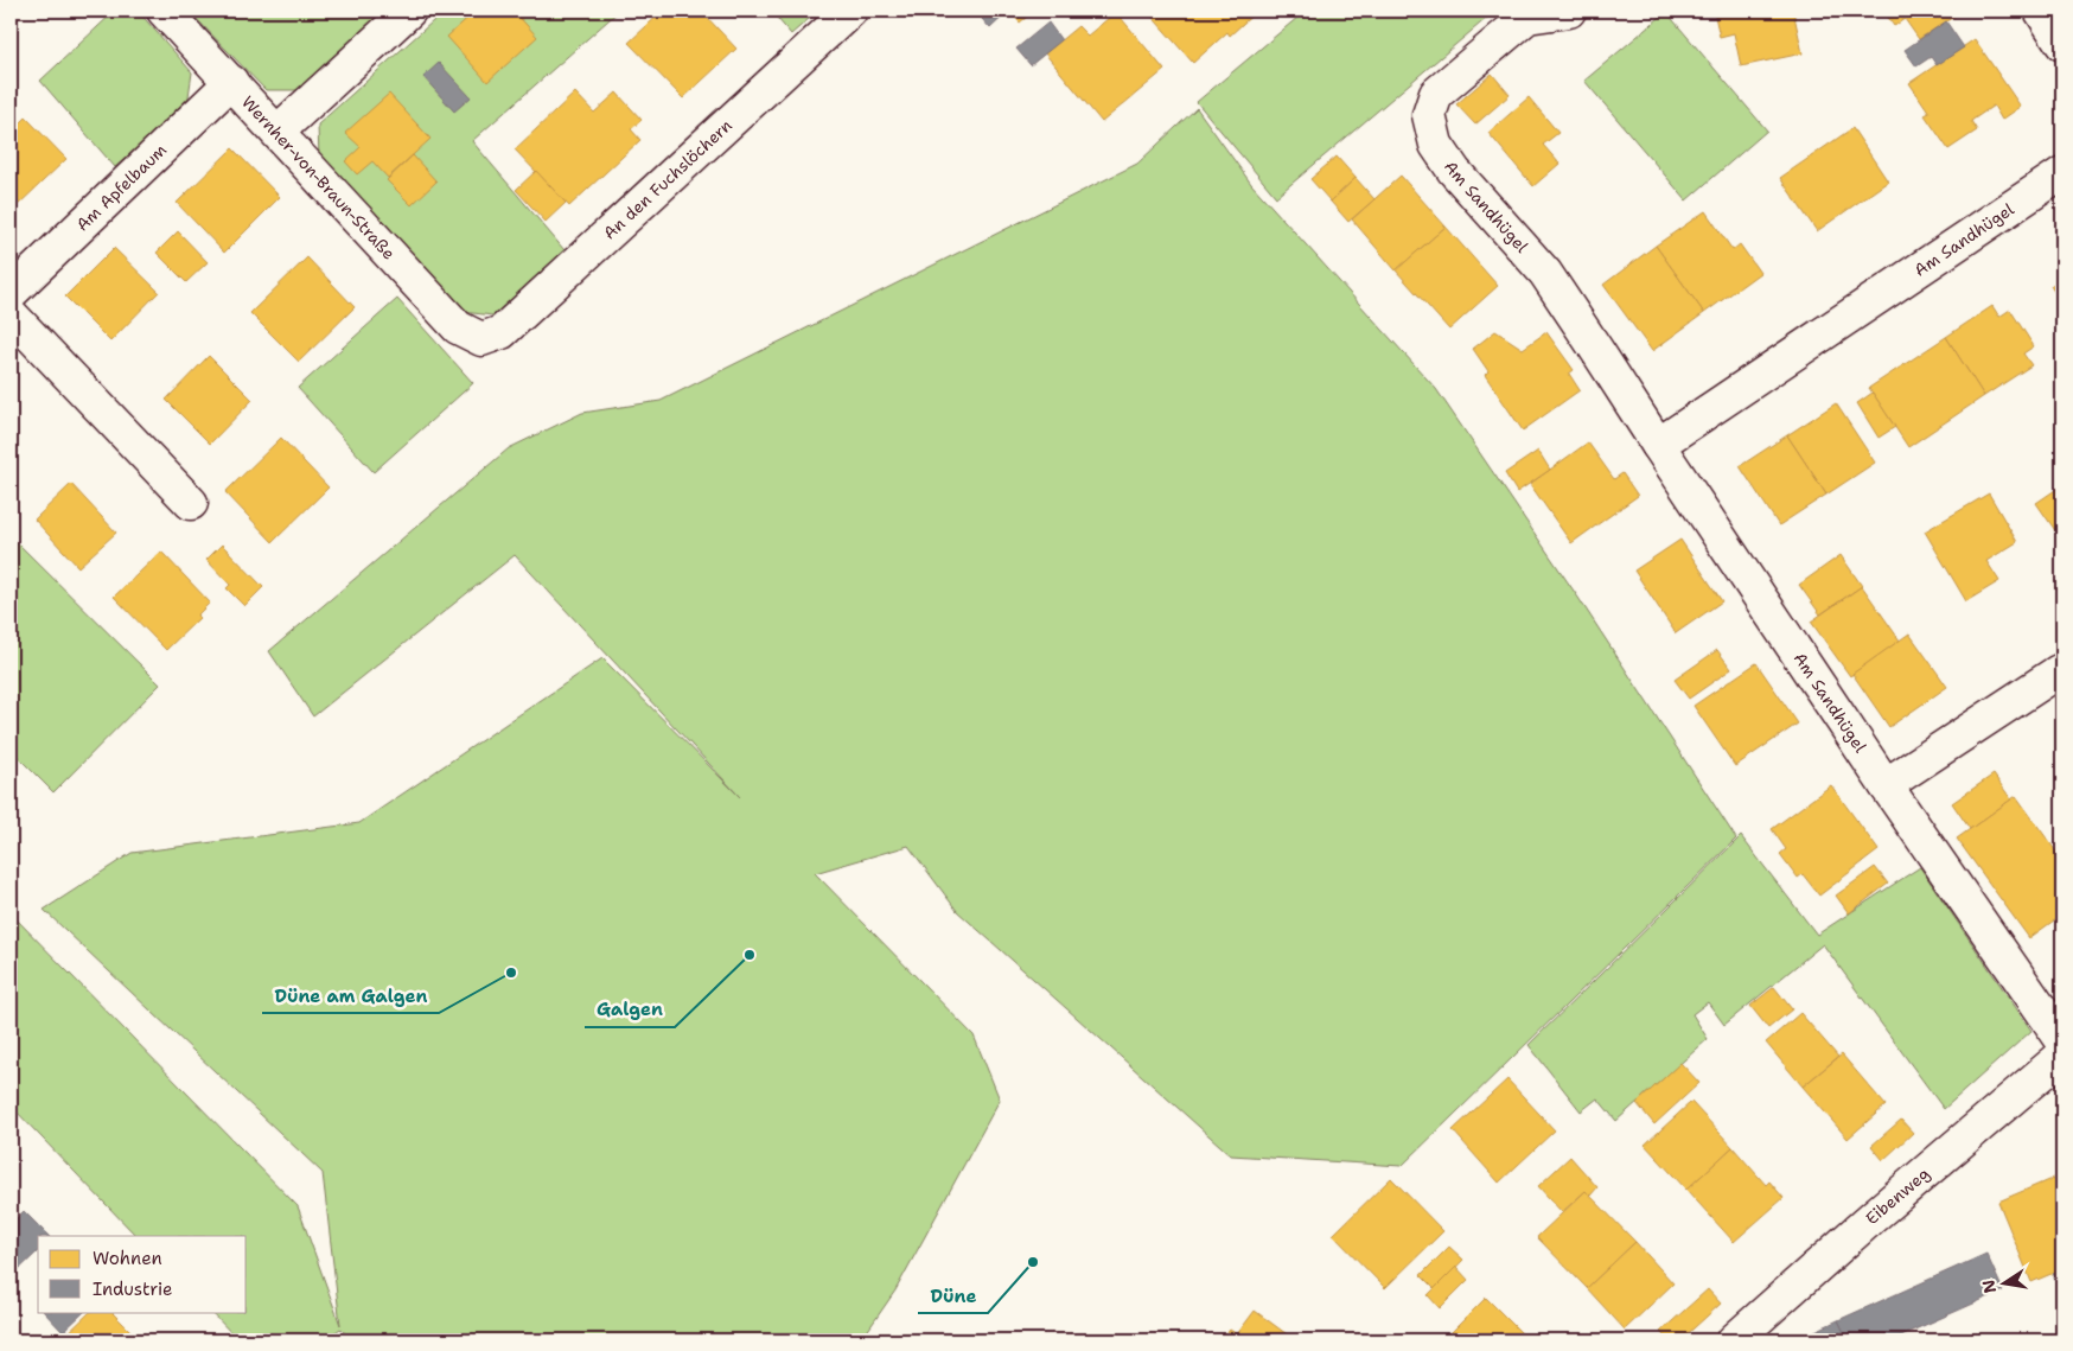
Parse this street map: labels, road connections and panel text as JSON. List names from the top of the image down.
{
  "streets": {
    "street": [
      "Wernher-von-Braun-Straße",
      "An den Fuchslöchern",
      "Am Apfelbaum",
      "Am Sandhügel",
      "Eibenweg"
    ]
  },
  "crossings": [
    ["Wernher-von-Braun-Straße", "An den Fuchslöchern"],
    ["Wernher-von-Braun-Straße", "Am Apfelbaum"]
  ],
  "places": ["Galgen", "Düne am Galgen", "Düne"],
  "legend": ["Wohnen", "Industrie"],
  "north": "left"
}
